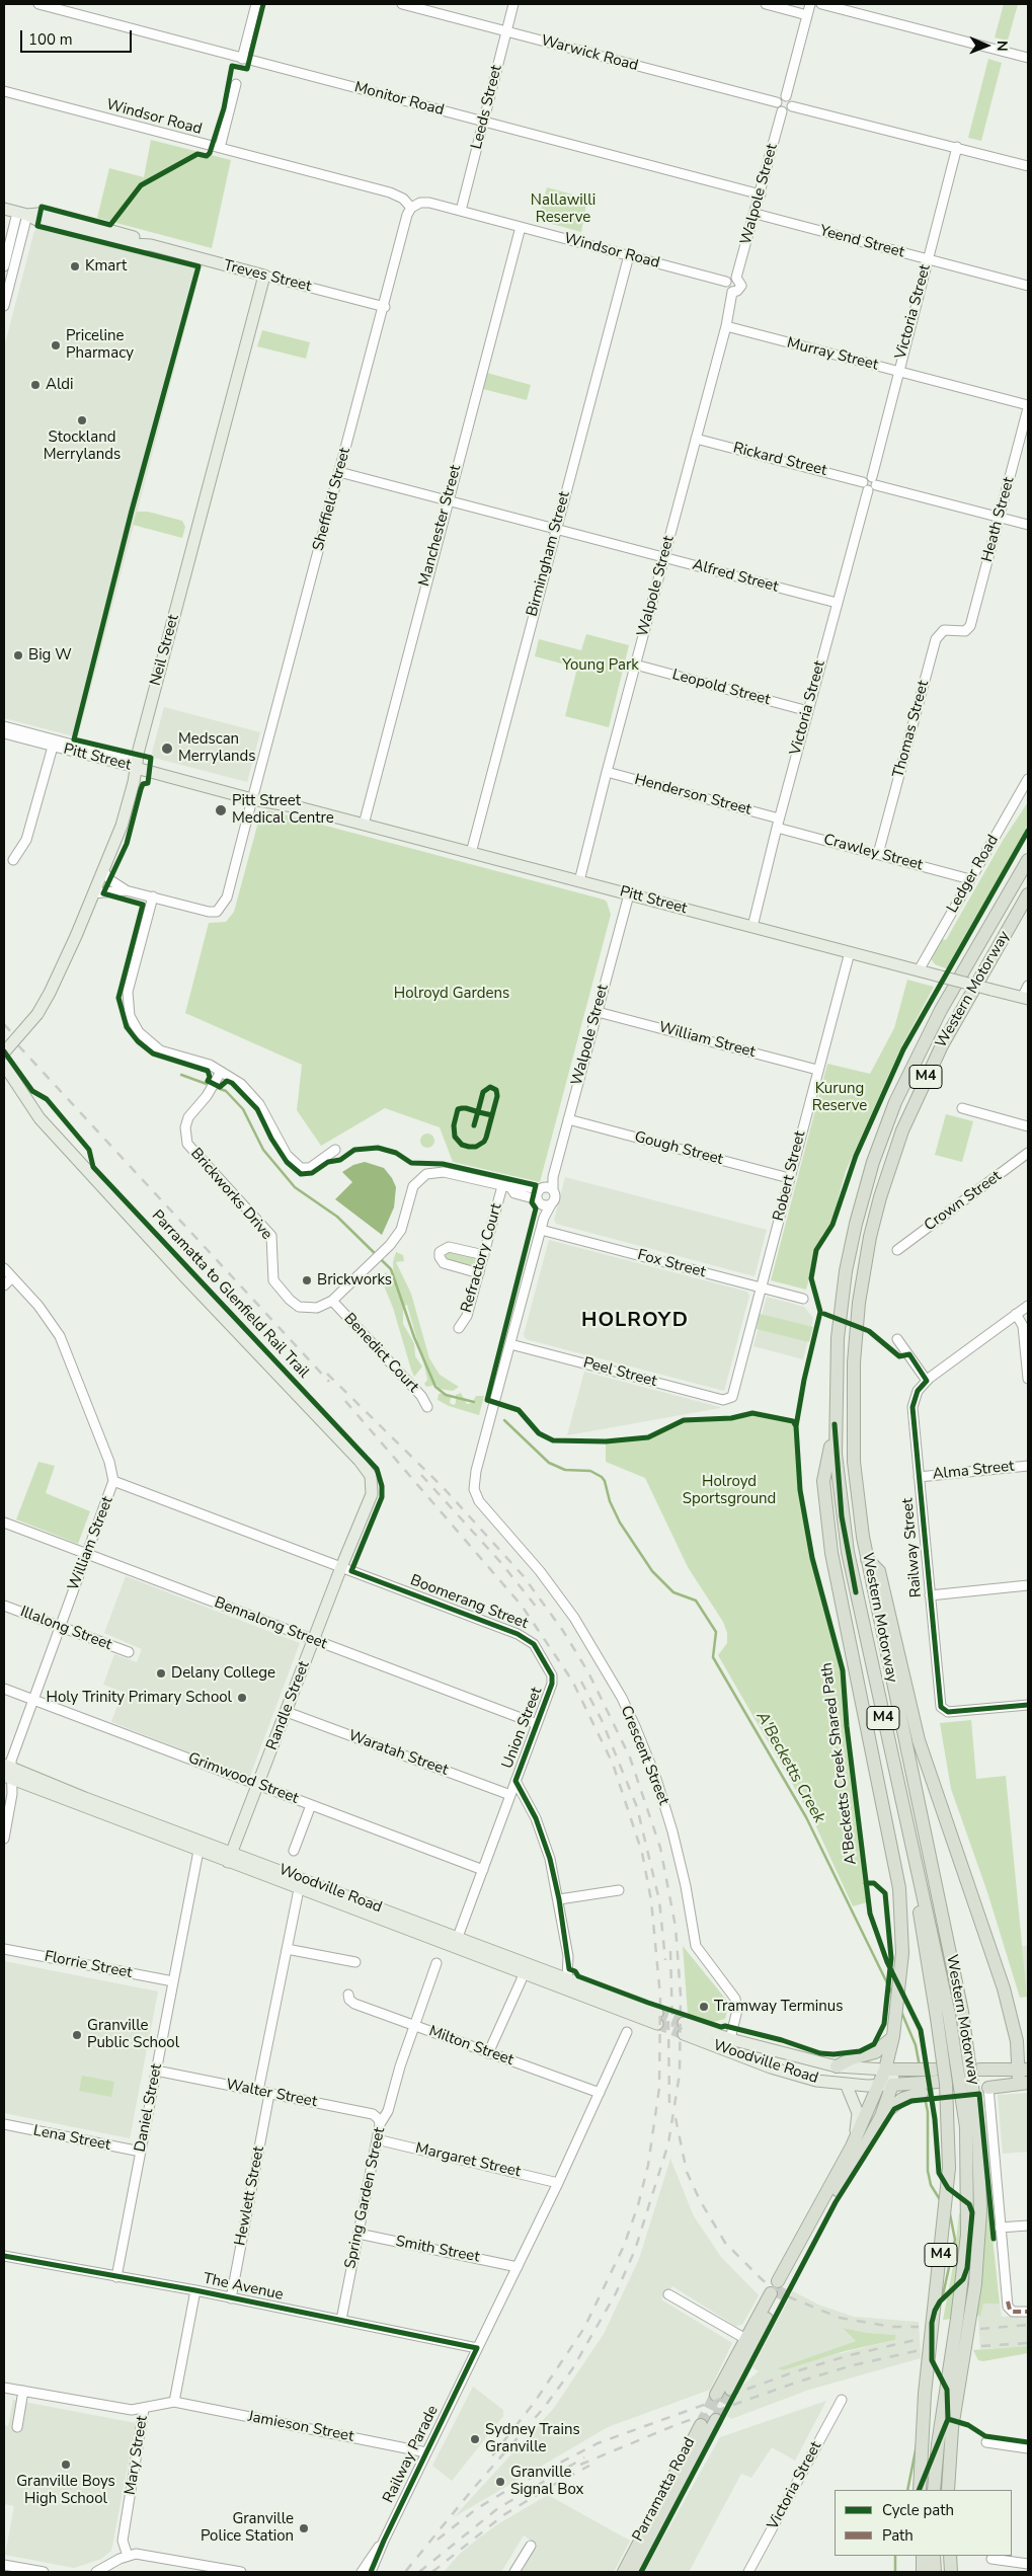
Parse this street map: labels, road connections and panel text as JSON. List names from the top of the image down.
{
  "streets": {
    "highway": ["Western Motorway", "M4", "Parramatta Road"],
    "main road": [
      "Treves Street",
      "Neil Street",
      "Pitt Street",
      "Randle Street",
      "Woodville Road"
    ],
    "street": [
      "Warwick Road",
      "Monitor Road",
      "Leeds Street",
      "Windsor Road",
      "Walpole Street",
      "Yeend Street",
      "Victoria Street",
      "Murray Street",
      "Rickard Street",
      "Sheffield Street",
      "Heath Street",
      "Manchester Street",
      "Birmingham Street",
      "Alfred Street",
      "Leopold Street",
      "Thomas Street",
      "Henderson Street",
      "Crawley Street",
      "Ledger Road",
      "William Street",
      "Gough Street",
      "Robert Street",
      "Brickworks Drive",
      "Crown Street",
      "Refractory Court",
      "Fox Street",
      "Benedict Court",
      "Peel Street",
      "Alma Street",
      "Railway Street",
      "Boomerang Street",
      "Bennalong Street",
      "Illalong Street",
      "Union Street",
      "Waratah Street",
      "Crescent Street",
      "Grimwood Street",
      "Florrie Street",
      "Milton Street",
      "Walter Street",
      "Daniel Street",
      "Lena Street",
      "Margaret Street",
      "Hewlett Street",
      "Spring Garden Street",
      "Smith Street",
      "The Avenue",
      "Jamieson Street",
      "Railway Parade",
      "Mary Street"
    ],
    "cycle path": ["Parramatta to Glenfield Rail Trail", "A'Becketts Creek Shared Path"]
  },
  "crossings": [
    ["Warwick Road", "Leeds Street"],
    ["Warwick Road", "Walpole Street"],
    ["Monitor Road", "Leeds Street"],
    ["Monitor Road", "Walpole Street"],
    ["Leeds Street", "Windsor Road"],
    ["Windsor Road", "Walpole Street"],
    ["Windsor Road", "Sheffield Street"],
    ["Windsor Road", "Manchester Street"],
    ["Windsor Road", "Birmingham Street"],
    ["Walpole Street", "Yeend Street"],
    ["Walpole Street", "Murray Street"],
    ["Walpole Street", "Rickard Street"],
    ["Walpole Street", "Alfred Street"],
    ["Walpole Street", "Leopold Street"],
    ["Walpole Street", "Pitt Street"],
    ["Walpole Street", "Henderson Street"],
    ["Walpole Street", "William Street"],
    ["Walpole Street", "Gough Street"],
    ["Walpole Street", "Brickworks Drive"],
    ["Yeend Street", "Victoria Street"],
    ["Treves Street", "Sheffield Street"],
    ["Treves Street", "Neil Street"],
    ["Victoria Street", "Murray Street"],
    ["Victoria Street", "Rickard Street"],
    ["Victoria Street", "Alfred Street"],
    ["Victoria Street", "Leopold Street"],
    ["Victoria Street", "Pitt Street"],
    ["Victoria Street", "Henderson Street"],
    ["Victoria Street", "Crawley Street"],
    ["Murray Street", "Heath Street"],
    ["Rickard Street", "Heath Street"],
    ["Sheffield Street", "Alfred Street"],
    ["Sheffield Street", "Pitt Street"],
    ["Heath Street", "Thomas Street"],
    ["Manchester Street", "Alfred Street"],
    ["Manchester Street", "Pitt Street"],
    ["Birmingham Street", "Alfred Street"],
    ["Birmingham Street", "Pitt Street"],
    ["Neil Street", "Pitt Street"],
    ["Thomas Street", "Crawley Street"],
    ["Pitt Street", "Ledger Road"],
    ["Pitt Street", "Robert Street"],
    ["Henderson Street", "Crawley Street"],
    ["Crawley Street", "Ledger Road"],
    ["William Street", "Robert Street"],
    ["William Street", "Boomerang Street"],
    ["William Street", "Bennalong Street"],
    ["William Street", "Illalong Street"],
    ["William Street", "Grimwood Street"],
    ["William Street", "Woodville Road"],
    ["Gough Street", "Robert Street"],
    ["Robert Street", "Fox Street"],
    ["Robert Street", "Peel Street"],
    ["Brickworks Drive", "Refractory Court"],
    ["Brickworks Drive", "Benedict Court"],
    ["Peel Street", "Crescent Street"],
    ["Alma Street", "Railway Street"],
    ["Boomerang Street", "Randle Street"],
    ["Boomerang Street", "Union Street"],
    ["Bennalong Street", "Randle Street"],
    ["Bennalong Street", "Union Street"],
    ["Randle Street", "Waratah Street"],
    ["Randle Street", "Grimwood Street"],
    ["Randle Street", "Woodville Road"],
    ["Union Street", "Waratah Street"],
    ["Union Street", "Grimwood Street"],
    ["Union Street", "Woodville Road"],
    ["Crescent Street", "Woodville Road"],
    ["Woodville Road", "Daniel Street"],
    ["Florrie Street", "Daniel Street"],
    ["Milton Street", "Spring Garden Street"],
    ["Milton Street", "Railway Parade"],
    ["Walter Street", "Daniel Street"],
    ["Walter Street", "Hewlett Street"],
    ["Walter Street", "Spring Garden Street"],
    ["Daniel Street", "Lena Street"],
    ["Daniel Street", "The Avenue"],
    ["Margaret Street", "Spring Garden Street"],
    ["Margaret Street", "Railway Parade"],
    ["Hewlett Street", "The Avenue"],
    ["Spring Garden Street", "Smith Street"],
    ["Spring Garden Street", "The Avenue"],
    ["Smith Street", "Railway Parade"],
    ["The Avenue", "Railway Parade"],
    ["Jamieson Street", "Railway Parade"],
    ["Jamieson Street", "Mary Street"]
  ],
  "districts": ["HOLROYD"],
  "water": ["A'Becketts Creek"],
  "parks": [
    "Nallawilli Reserve",
    "Young Park",
    "Holroyd Gardens",
    "Kurung Reserve",
    "Holroyd Sportsground"
  ],
  "places": [
    "Kmart",
    "Priceline Pharmacy",
    "Aldi",
    "Stockland Merrylands",
    "Big W",
    "Medscan Merrylands",
    "Pitt Street Medical Centre",
    "Brickworks",
    "Delany College",
    "Holy Trinity Primary School",
    "Tramway Terminus",
    "Granville Public School",
    "Sydney Trains Granville",
    "Granville Boys High School",
    "Granville Signal Box",
    "Granville Police Station"
  ],
  "legend": ["Cycle path", "Path"],
  "scale_bar": "100 m",
  "north": "right"
}
